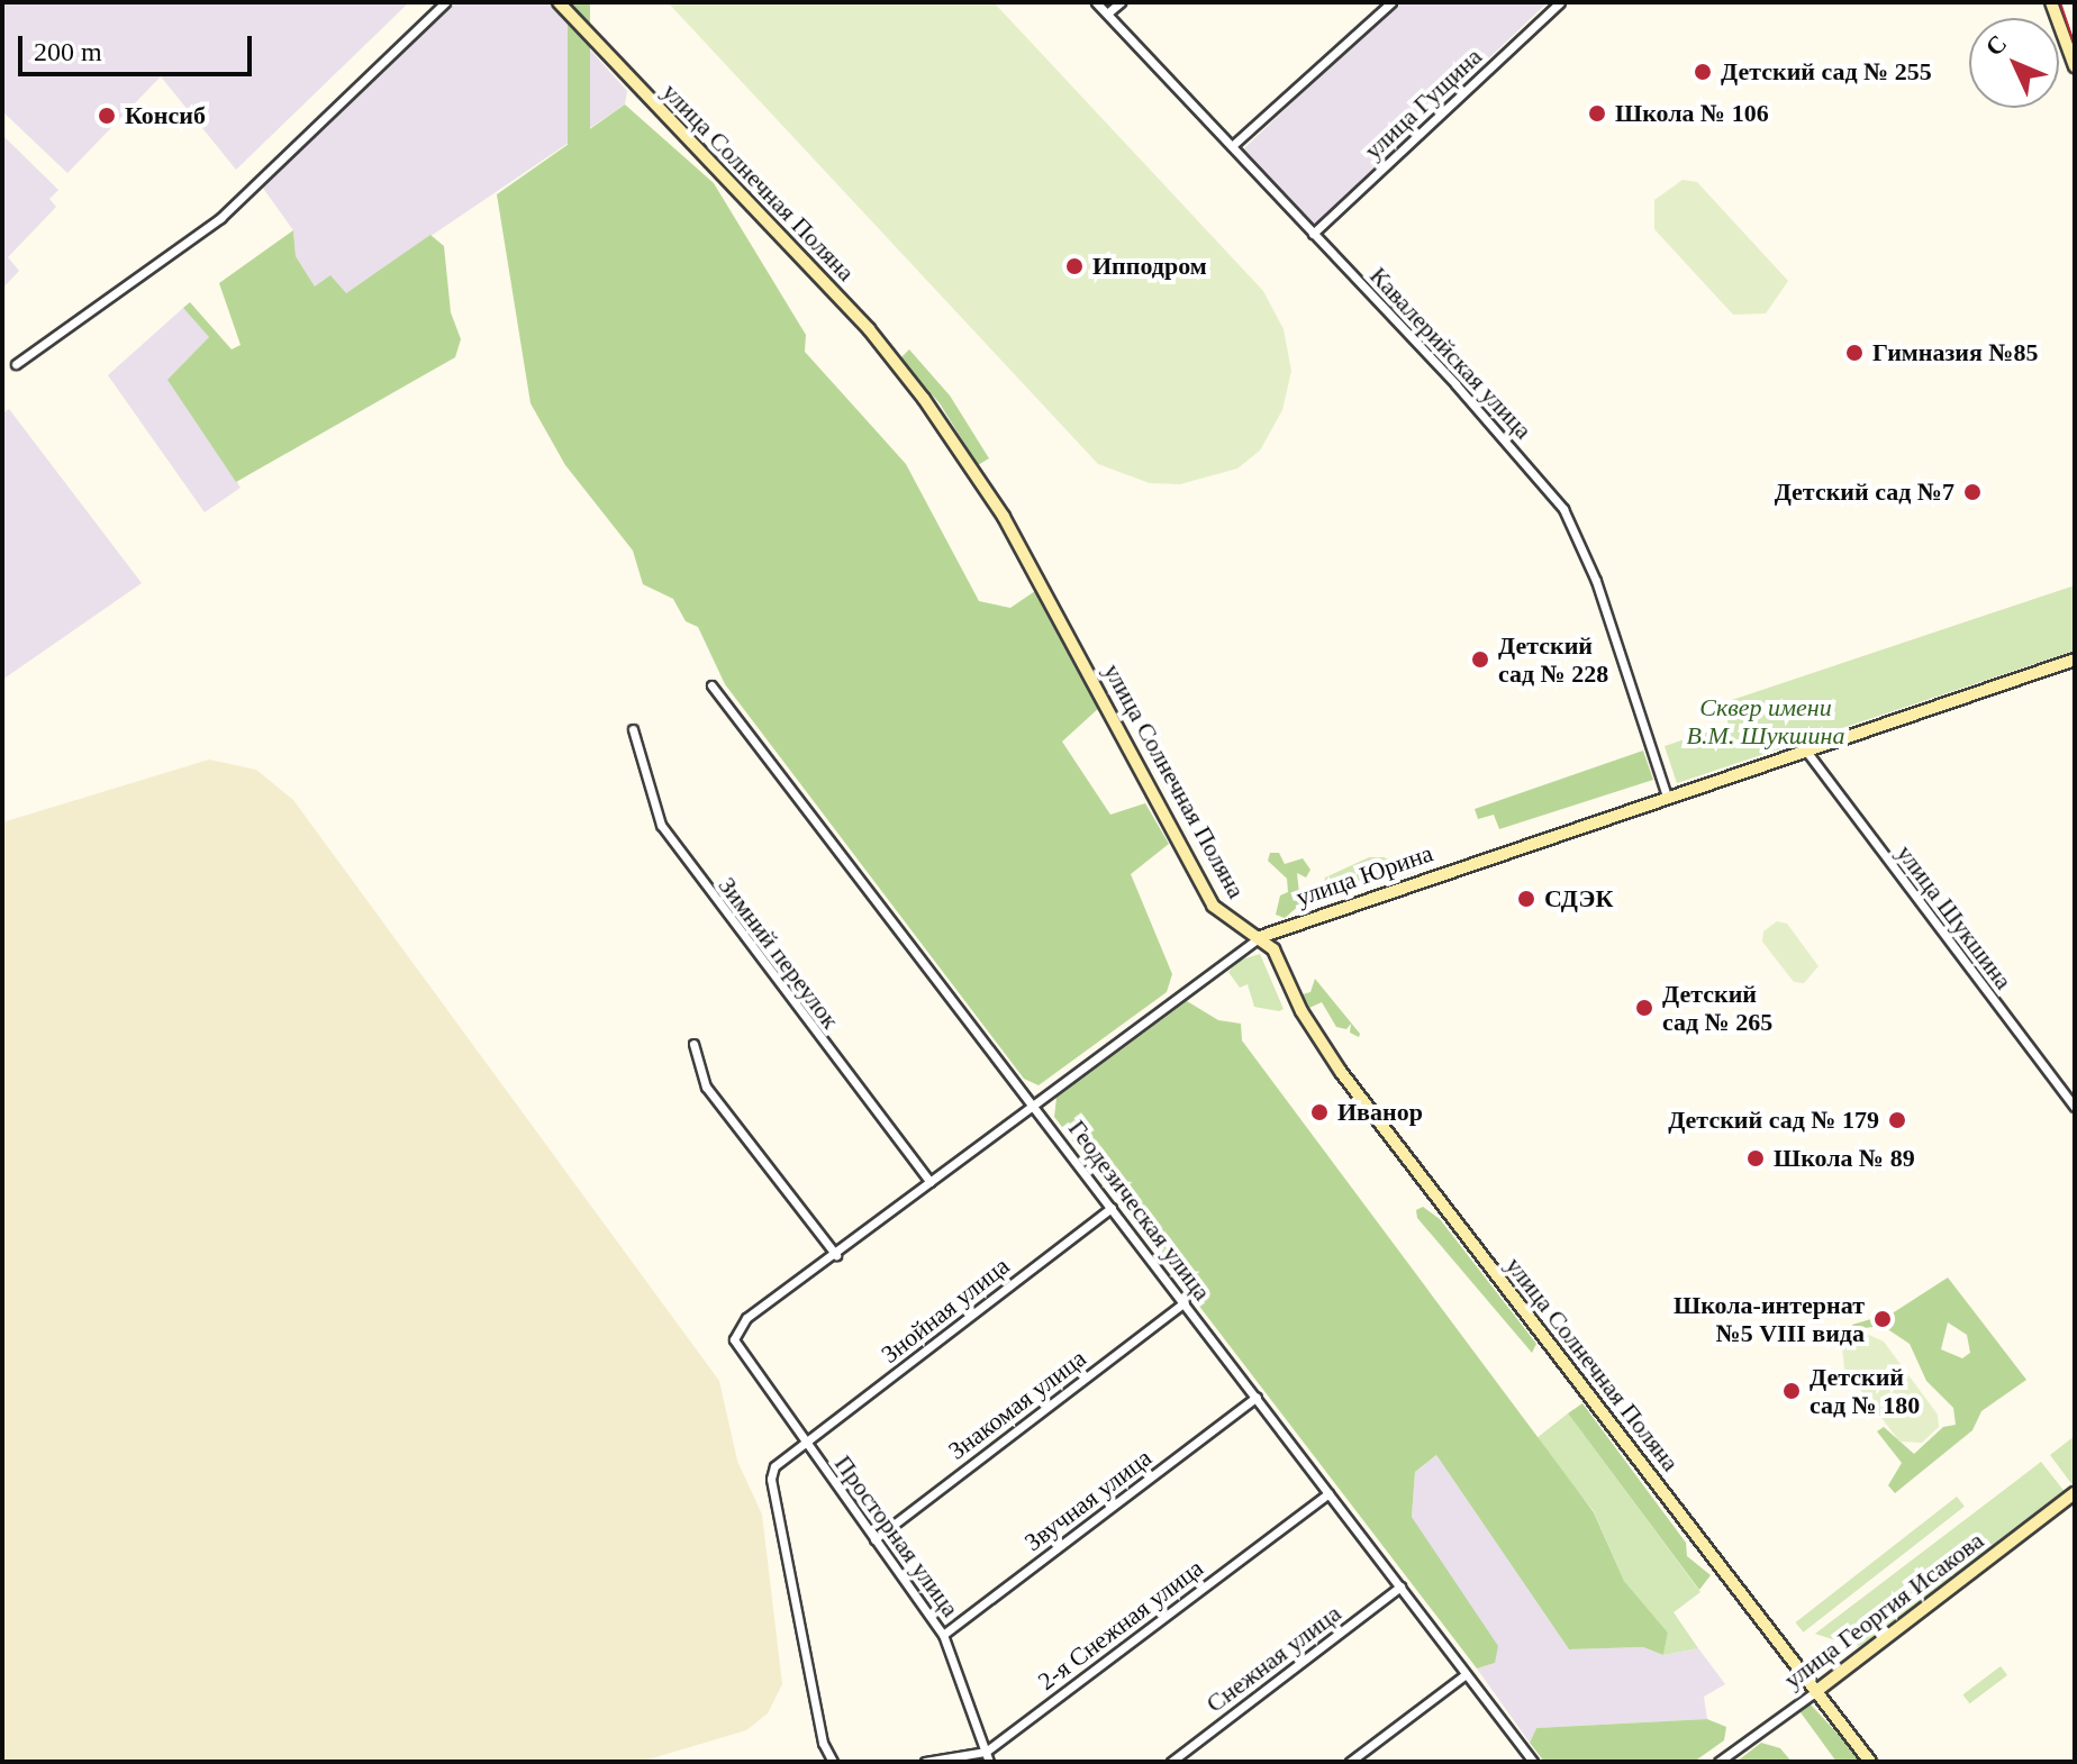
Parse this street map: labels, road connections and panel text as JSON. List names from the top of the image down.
{
  "streets": {
    "street": [
      "улица Гущина",
      "улица Солнечная Поляна",
      "Кавалерийская улица",
      "улица Юрина",
      "улица Шукшина",
      "Зимний переулок",
      "Геодезическая улица",
      "Знойная улица",
      "Знакомая улица",
      "Звучная улица",
      "Просторная улица",
      "улица Георгия Исакова",
      "2-я Снежная улица",
      "Снежная улица"
    ]
  },
  "crossings": [
    ["улица Гущина", "Кавалерийская улица"],
    ["улица Солнечная Поляна", "улица Юрина"],
    ["улица Солнечная Поляна", "улица Георгия Исакова"],
    ["Кавалерийская улица", "улица Юрина"],
    ["улица Юрина", "улица Шукшина"],
    ["улица Юрина", "Зимний переулок"],
    ["улица Юрина", "Геодезическая улица"],
    ["улица Юрина", "Просторная улица"],
    ["Геодезическая улица", "Знойная улица"],
    ["Геодезическая улица", "Знакомая улица"],
    ["Геодезическая улица", "Звучная улица"],
    ["Геодезическая улица", "2-я Снежная улица"],
    ["Геодезическая улица", "Снежная улица"],
    ["Знойная улица", "Просторная улица"],
    ["Знакомая улица", "Просторная улица"],
    ["Звучная улица", "Просторная улица"],
    ["Просторная улица", "2-я Снежная улица"]
  ],
  "parks": ["Сквер имени В.М. Шукшина"],
  "places": [
    "Детский сад № 255",
    "Школа № 106",
    "Консиб",
    "Ипподром",
    "Гимназия №85",
    "Детский сад №7",
    "Детский сад № 228",
    "СДЭК",
    "Детский сад № 265",
    "Иванор",
    "Детский сад № 179",
    "Школа № 89",
    "Школа-интернат №5 VIII вида",
    "Детский сад № 180"
  ],
  "scale_bar": "200 m",
  "north": "top left"
}
